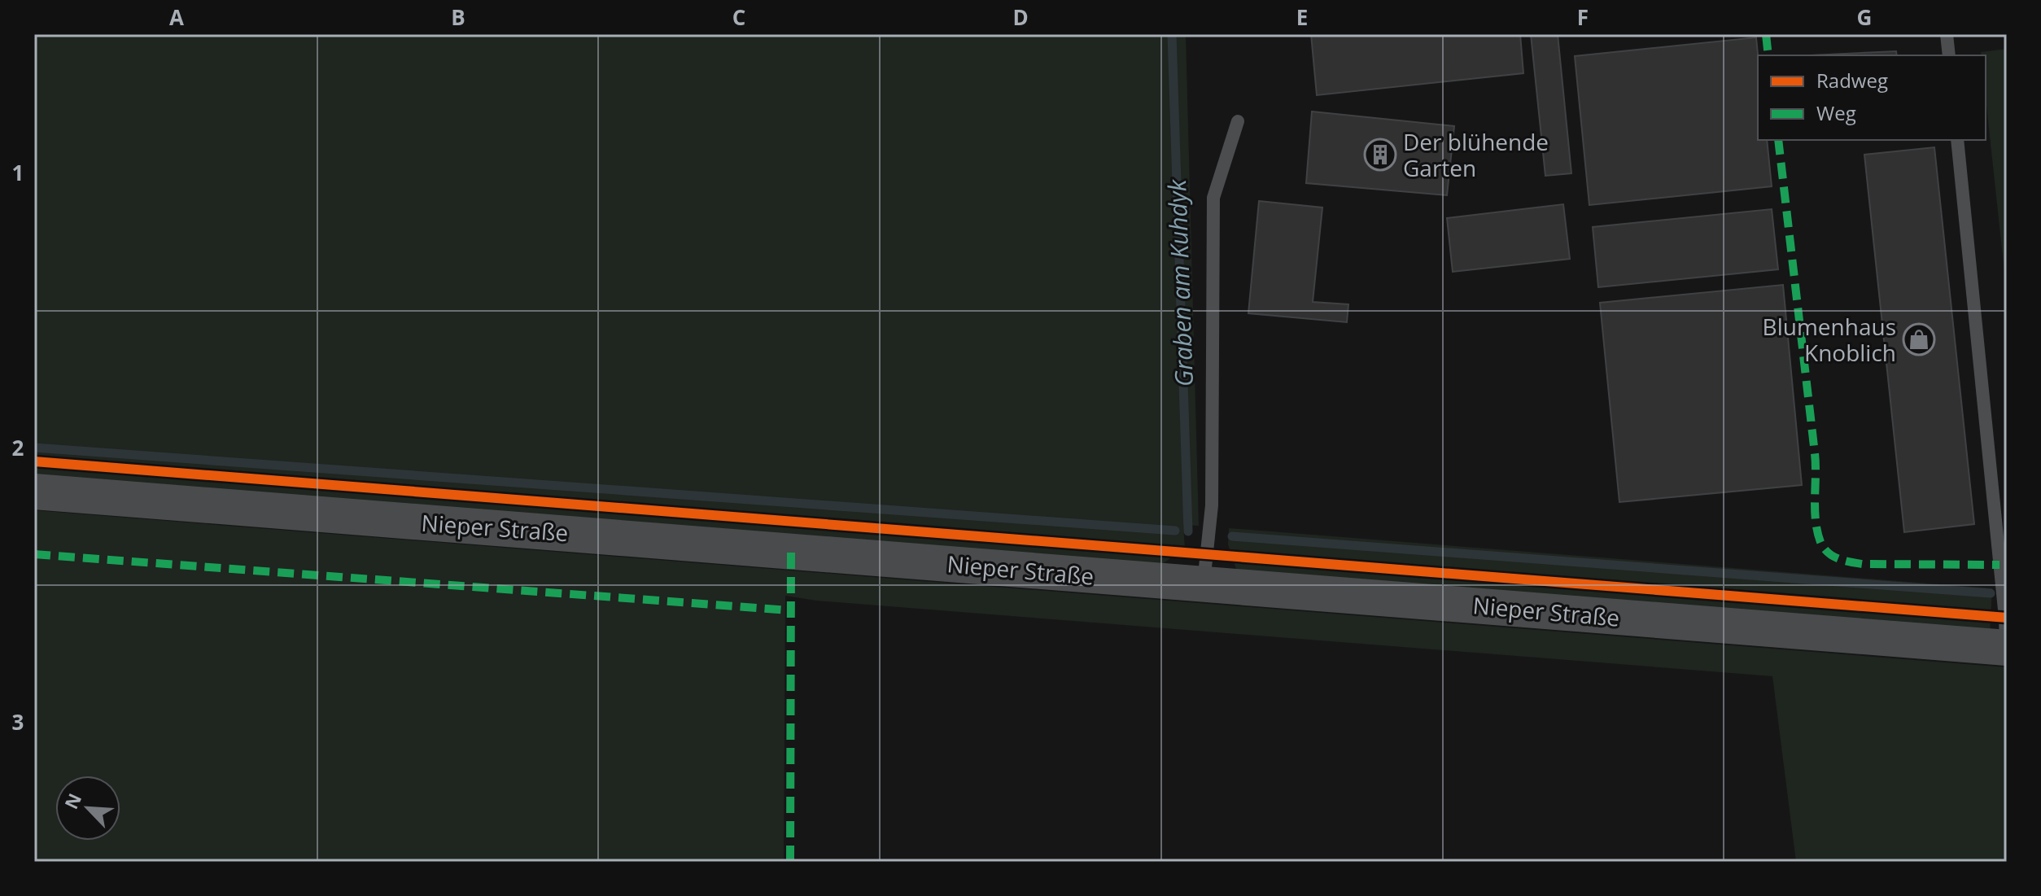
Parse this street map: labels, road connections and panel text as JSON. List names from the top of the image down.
{
  "streets": {
    "main road": ["Nieper Straße"]
  },
  "water": ["Graben am Kuhdyk"],
  "places": {
    "building": ["Der blühende Garten"],
    "shop": ["Blumenhaus Knoblich"]
  },
  "legend": ["Radweg", "Weg"],
  "north": "top left",
  "grid": {
    "columns": [
      "A",
      "B",
      "C",
      "D",
      "E",
      "F",
      "G"
    ],
    "rows": ["1", "2", "3"]
  }
}
